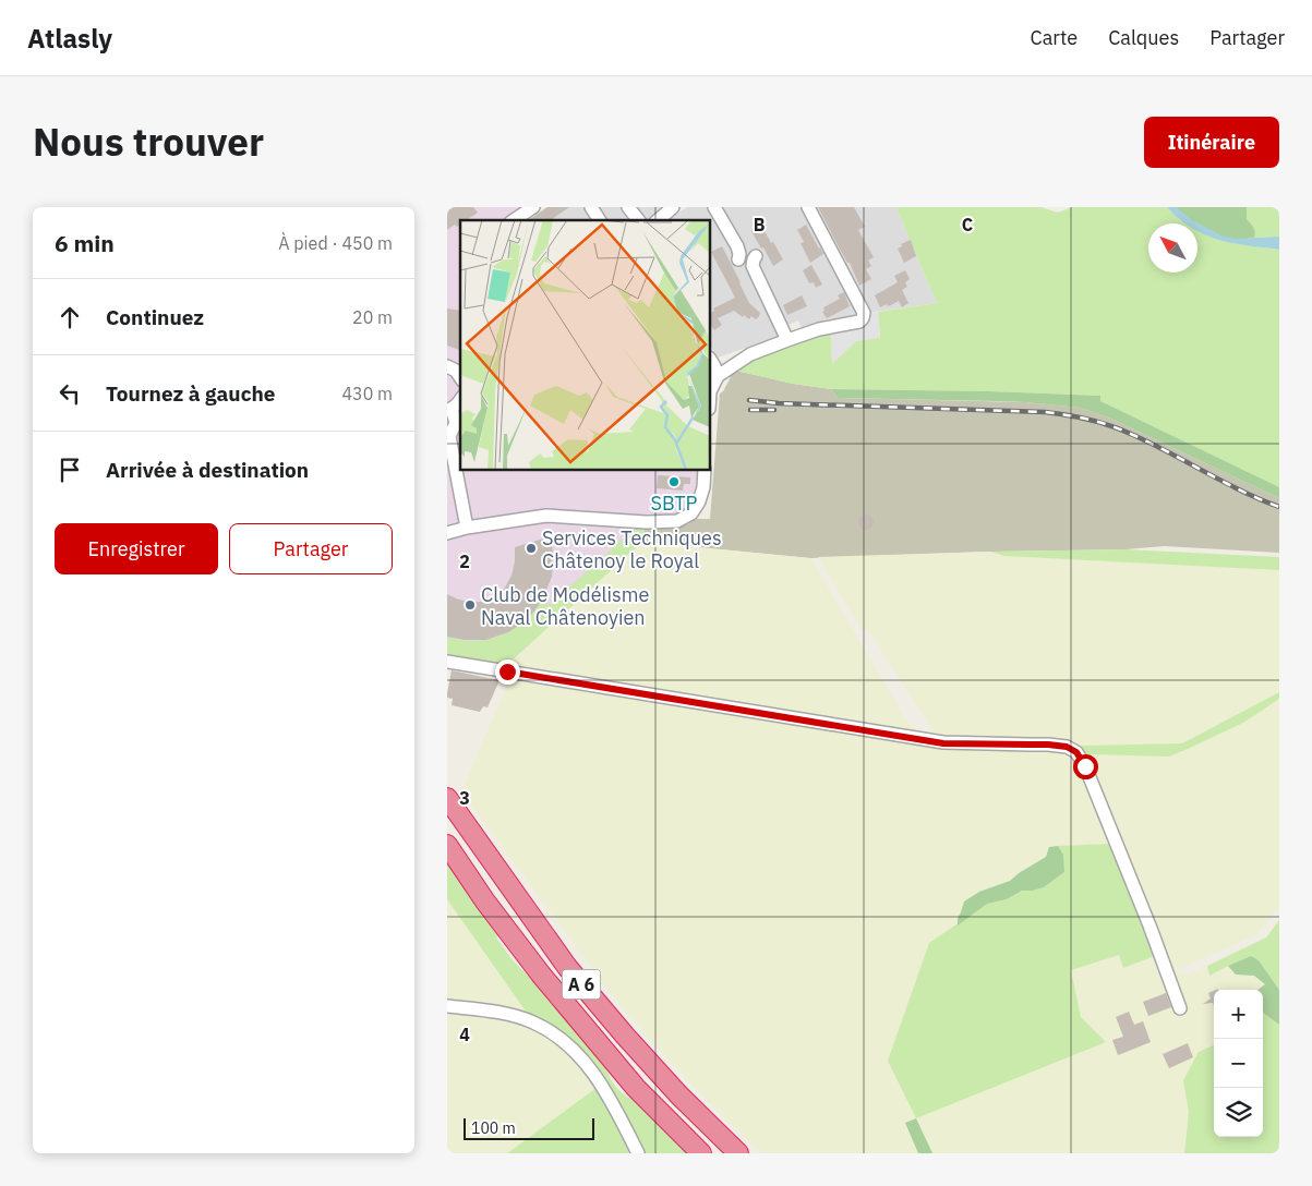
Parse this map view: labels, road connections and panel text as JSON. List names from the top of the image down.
{
  "streets": {
    "highway": ["A 6"]
  },
  "places": ["SBTP", "Services Techniques Châtenoy le Royal", "Club de Modélisme Naval Châtenoyien"],
  "scale_bar": "100 m",
  "north": "top left",
  "page": {
    "header": "Atlasly",
    "nav": ["Carte", "Calques", "Partager"],
    "title": "Nous trouver",
    "buttons": [
      "Itinéraire",
      ["Enregistrer", "Partager"]
    ],
    "heading": ["6 min", "À pied · 450 m"],
    "list": [
      ["Continuez", "20 m"],
      ["Tournez à gauche", "430 m"],
      "Arrivée à destination"
    ],
    "map_buttons": ["+", "−"],
    "scale": "100 m"
  },
  "grid": {
    "columns": ["B", "C"],
    "rows": ["2", "3", "4"]
  }
}
